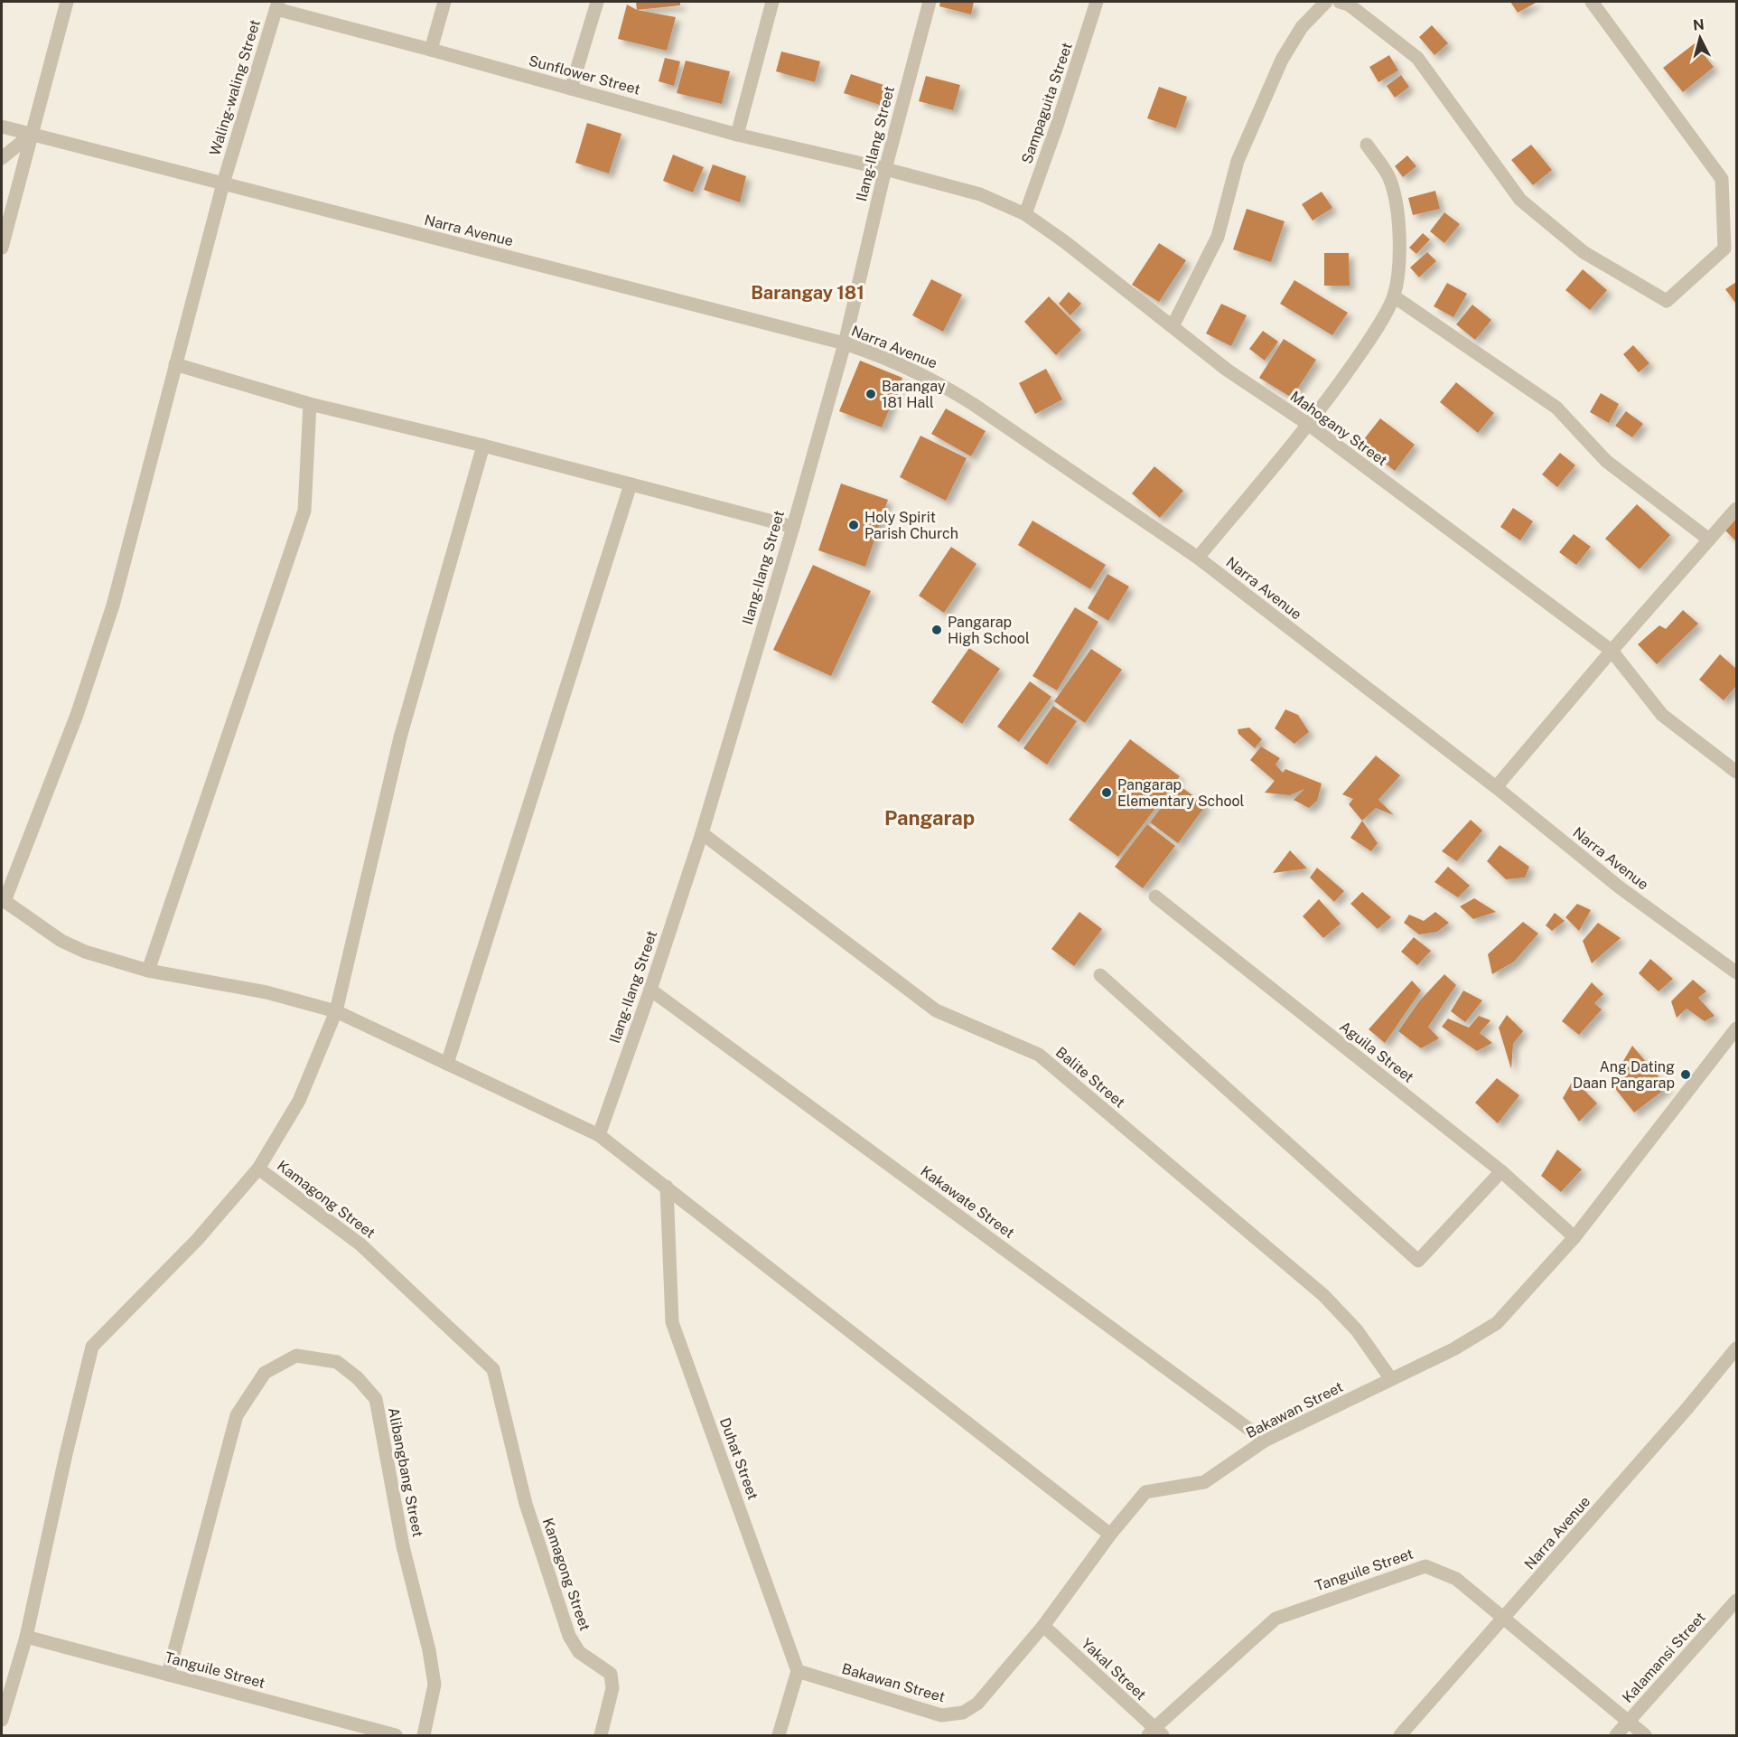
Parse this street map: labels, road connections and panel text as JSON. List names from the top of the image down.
{
  "streets": {
    "street": [
      "Sunflower Street",
      "Waling-waling Street",
      "Sampaguita Street",
      "Ilang-Ilang Street",
      "Narra Avenue",
      "Mahogany Street",
      "Aguila Street",
      "Balite Street",
      "Kamagong Street",
      "Kakawate Street",
      "Bakawan Street",
      "Duhat Street",
      "Alibangbang Street",
      "Tanguile Street",
      "Kalamansi Street",
      "Yakal Street"
    ]
  },
  "crossings": [
    ["Sunflower Street", "Waling-waling Street"],
    ["Sunflower Street", "Ilang-Ilang Street"],
    ["Sunflower Street", "Mahogany Street"],
    ["Waling-waling Street", "Narra Avenue"],
    ["Sampaguita Street", "Mahogany Street"],
    ["Ilang-Ilang Street", "Narra Avenue"],
    ["Ilang-Ilang Street", "Mahogany Street"],
    ["Ilang-Ilang Street", "Balite Street"],
    ["Ilang-Ilang Street", "Kakawate Street"],
    ["Narra Avenue", "Tanguile Street"],
    ["Aguila Street", "Bakawan Street"],
    ["Balite Street", "Bakawan Street"],
    ["Kamagong Street", "Tanguile Street"],
    ["Kakawate Street", "Bakawan Street"],
    ["Bakawan Street", "Duhat Street"],
    ["Bakawan Street", "Yakal Street"],
    ["Alibangbang Street", "Tanguile Street"],
    ["Tanguile Street", "Kalamansi Street"],
    ["Tanguile Street", "Yakal Street"]
  ],
  "districts": ["Barangay 181", "Pangarap"],
  "places": [
    "Barangay 181 Hall",
    "Holy Spirit Parish Church",
    "Pangarap High School",
    "Pangarap Elementary School",
    "Ang Dating Daan Pangarap"
  ],
  "north": "top"
}
